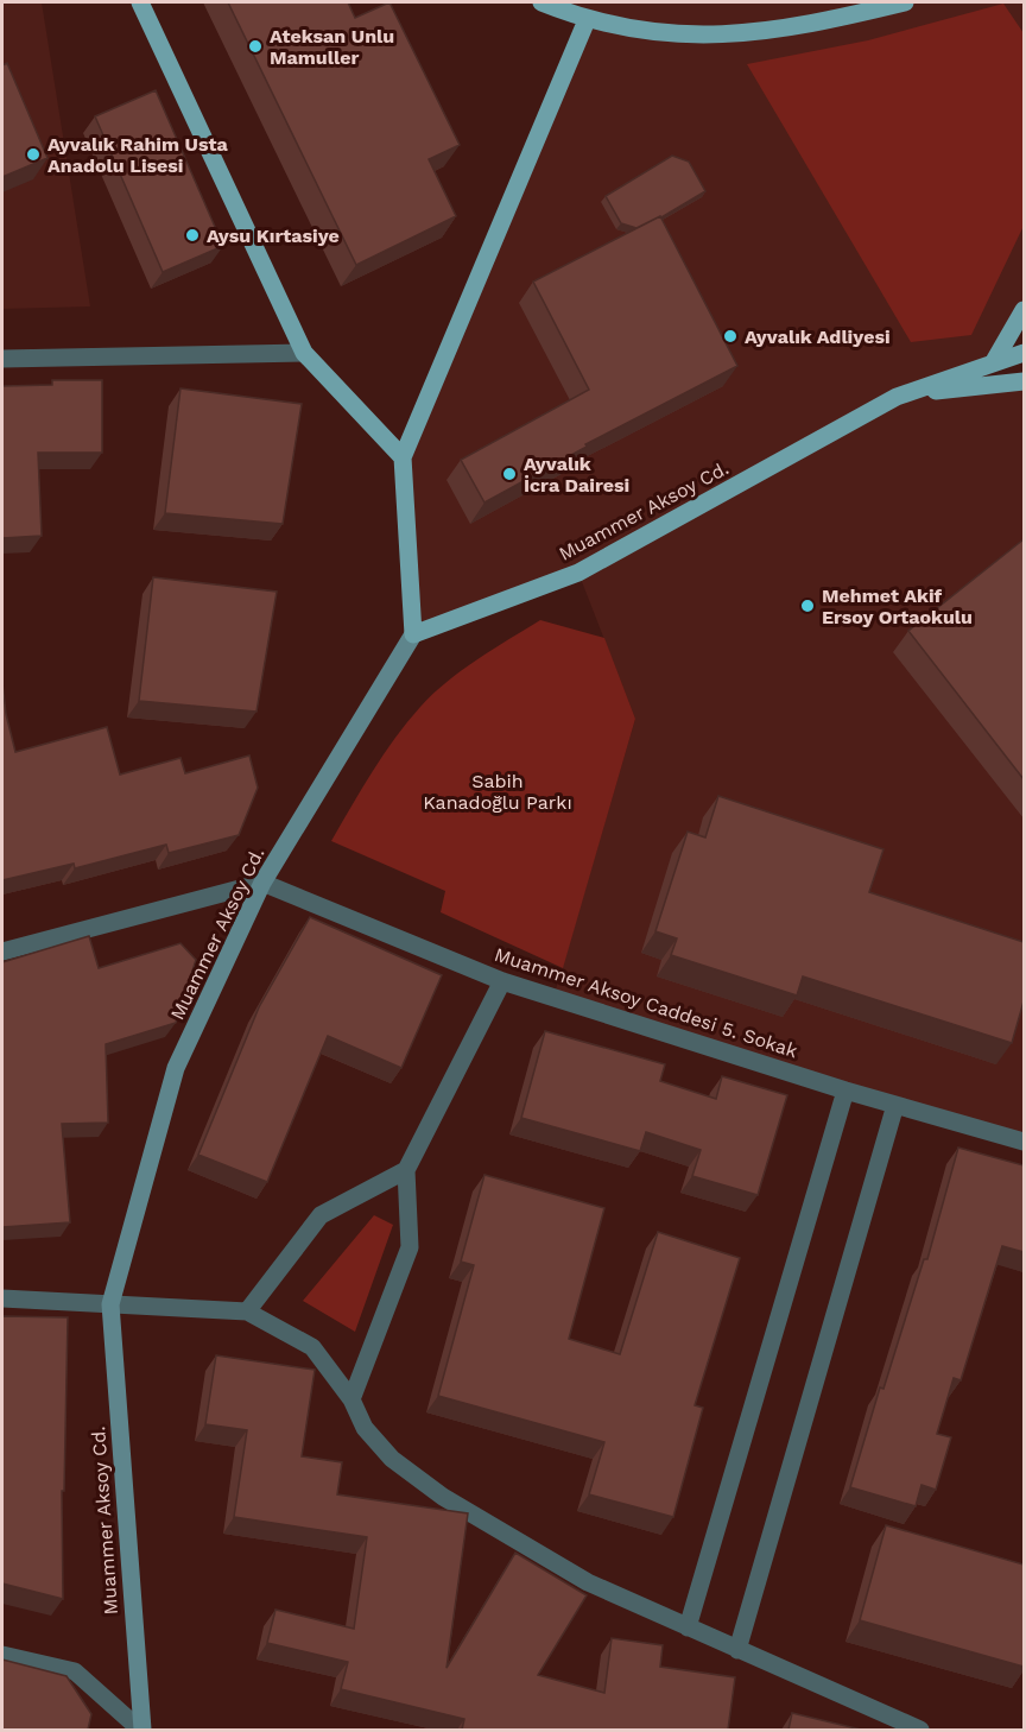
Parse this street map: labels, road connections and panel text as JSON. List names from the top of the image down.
{
  "streets": {
    "main road": ["Muammer Aksoy Cd."],
    "street": ["Muammer Aksoy Caddesi 5. Sokak"]
  },
  "crossings": [
    ["Muammer Aksoy Cd.", "Muammer Aksoy Caddesi 5. Sokak"]
  ],
  "parks": ["Sabih Kanadoğlu Parkı"],
  "places": [
    "Ateksan Unlu Mamuller",
    "Ayvalık Rahim Usta Anadolu Lisesi",
    "Aysu Kırtasiye",
    "Ayvalık Adliyesi",
    "Ayvalık İcra Dairesi",
    "Mehmet Akif Ersoy Ortaokulu"
  ]
}
